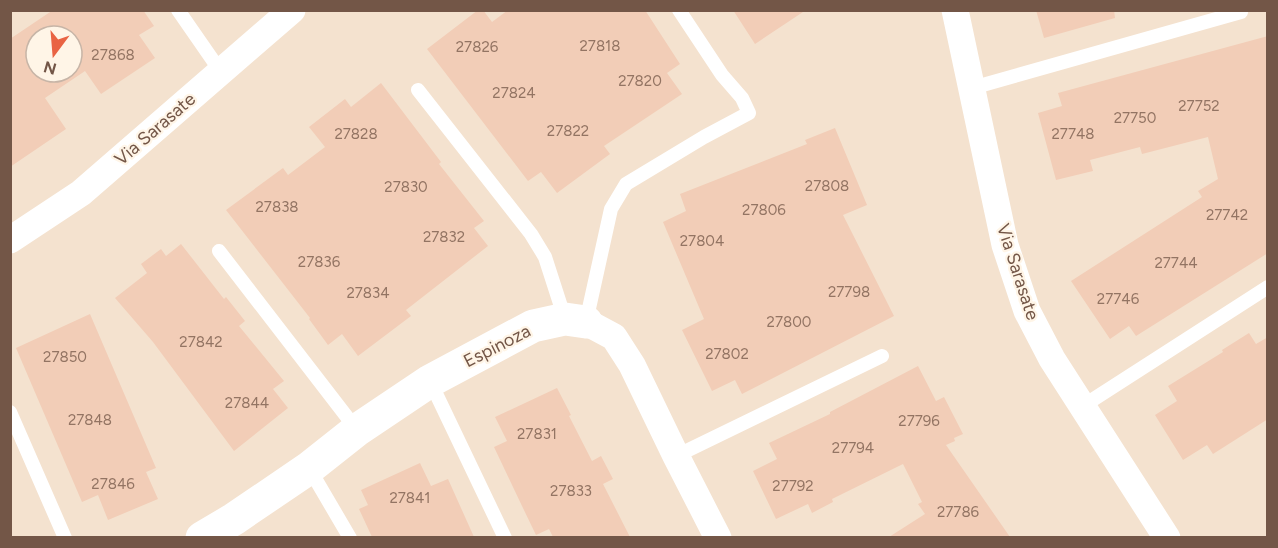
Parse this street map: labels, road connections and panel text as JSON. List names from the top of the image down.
{
  "streets": {
    "street": ["Via Sarasate", "Espinoza"]
  },
  "house_numbers": [
    "27818",
    "27826",
    "27868",
    "27820",
    "27824",
    "27752",
    "27750",
    "27822",
    "27828",
    "27748",
    "27808",
    "27830",
    "27838",
    "27806",
    "27742",
    "27832",
    "27804",
    "27836",
    "27744",
    "27798",
    "27834",
    "27746",
    "27800",
    "27842",
    "27802",
    "27850",
    "27844",
    "27848",
    "27796",
    "27831",
    "27794",
    "27846",
    "27792",
    "27833",
    "27841",
    "27786"
  ],
  "north": "bottom"
}
